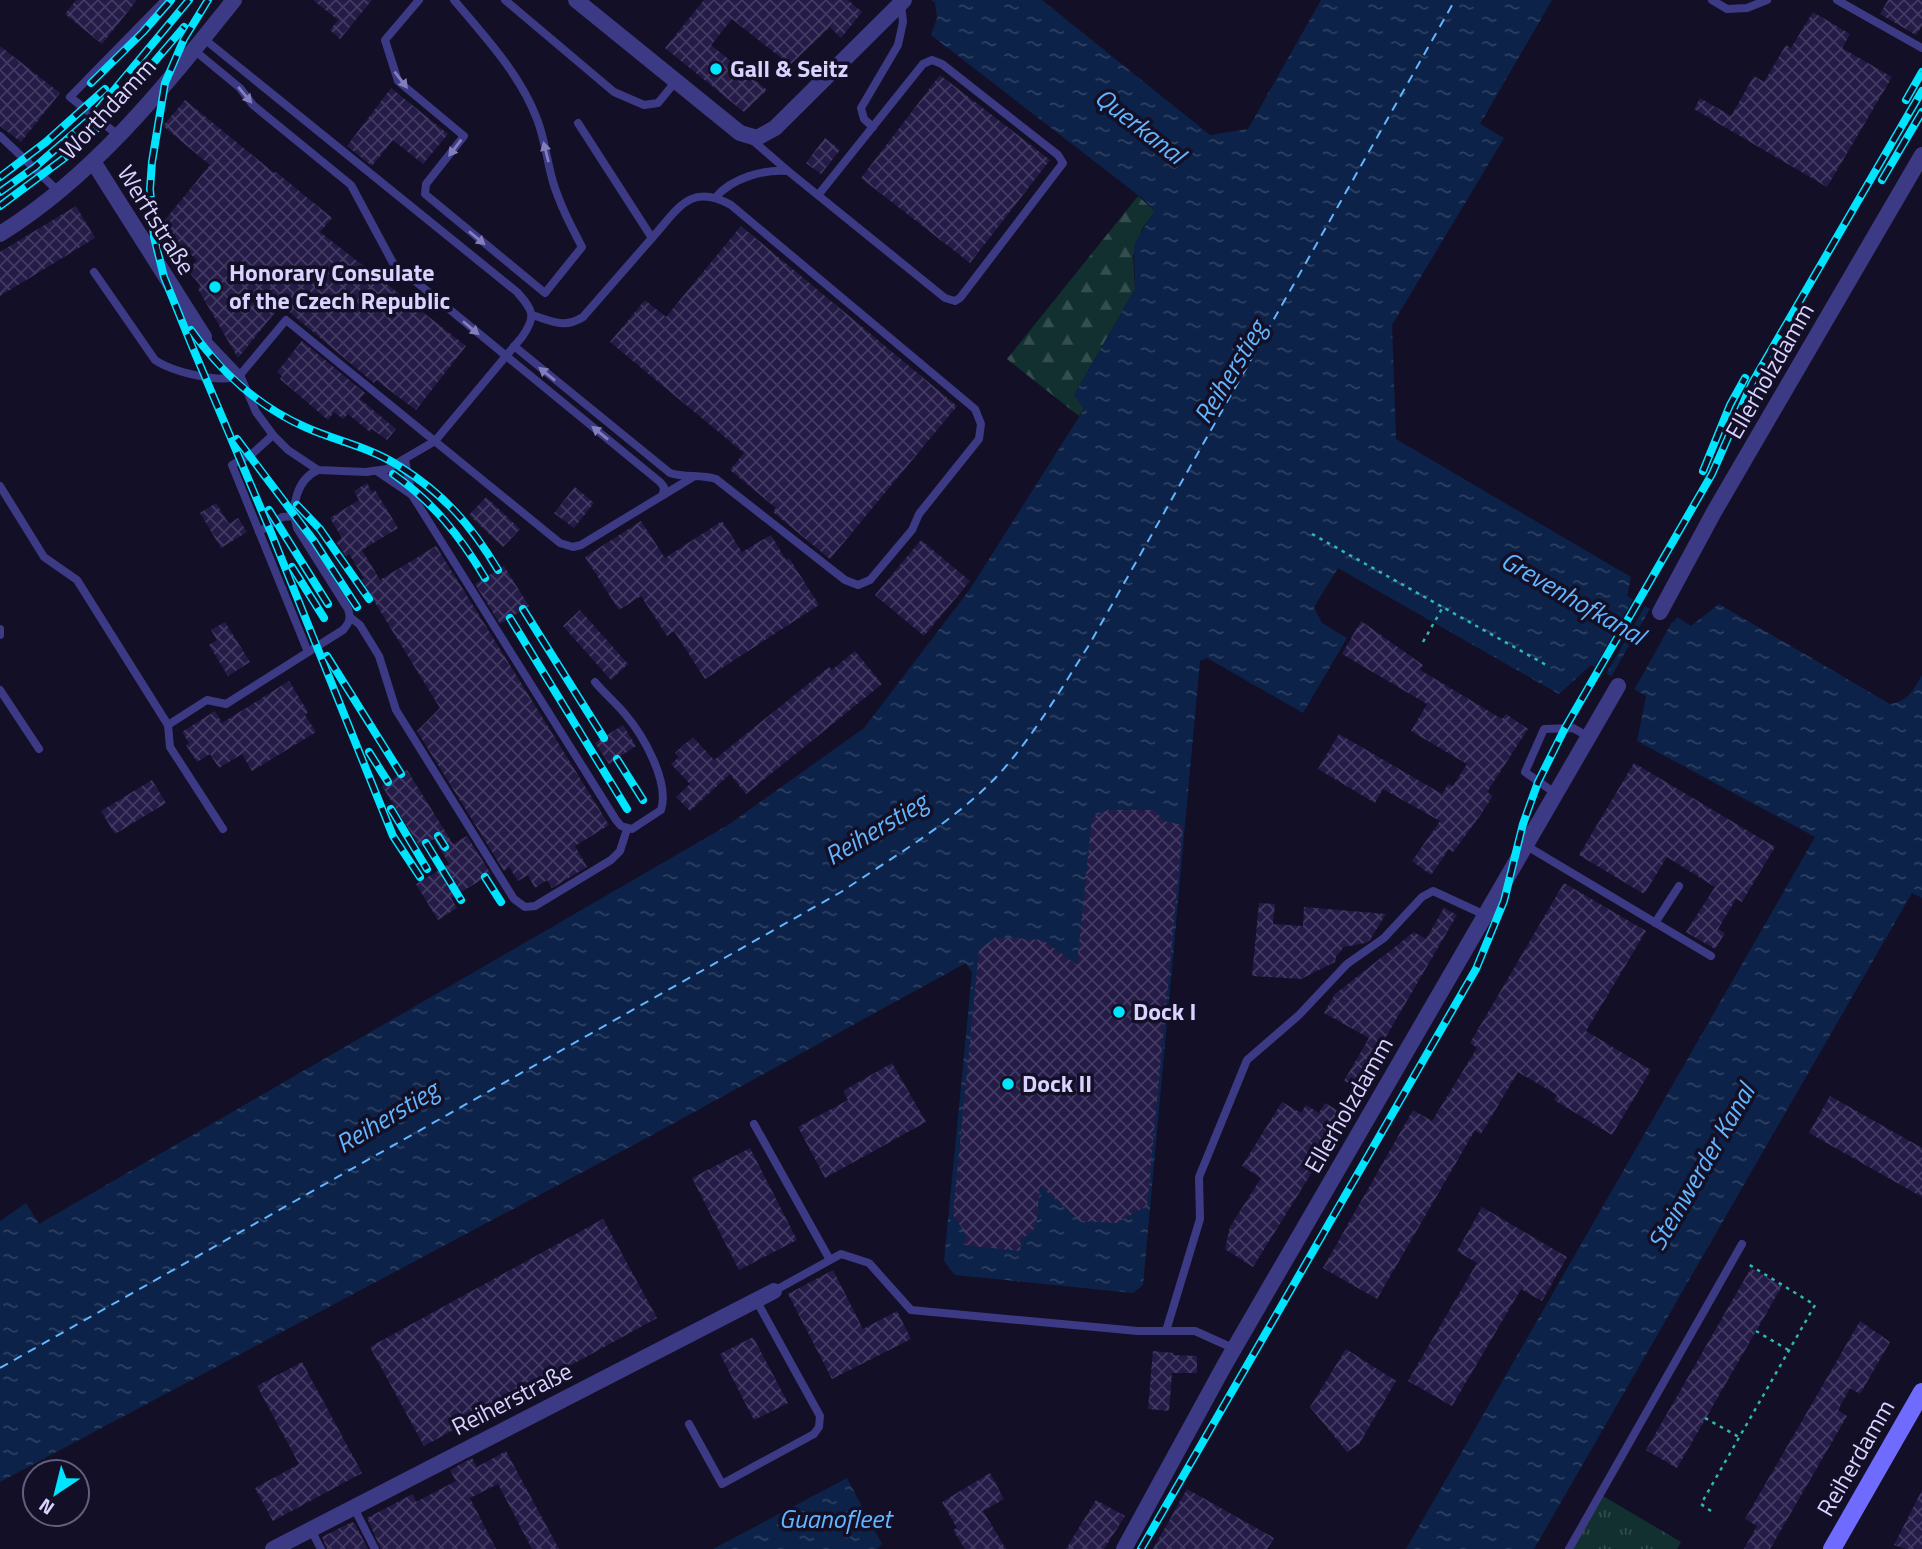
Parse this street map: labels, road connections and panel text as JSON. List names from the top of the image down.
{
  "streets": {
    "street": [
      "Worthdamm",
      "Werftstraße",
      "Ellerholzdamm",
      "Reiherstraße",
      "Reiherdamm"
    ]
  },
  "crossings": [
    ["Worthdamm", "Werftstraße"]
  ],
  "water": [
    "Querkanal",
    "Reiherstieg",
    "Grevenhofkanal",
    "Steinwerder Kanal",
    "Guanofleet"
  ],
  "places": [
    "Gall & Seitz",
    "Honorary Consulate of the Czech Republic",
    "Dock I",
    "Dock II"
  ],
  "north": "bottom left"
}
